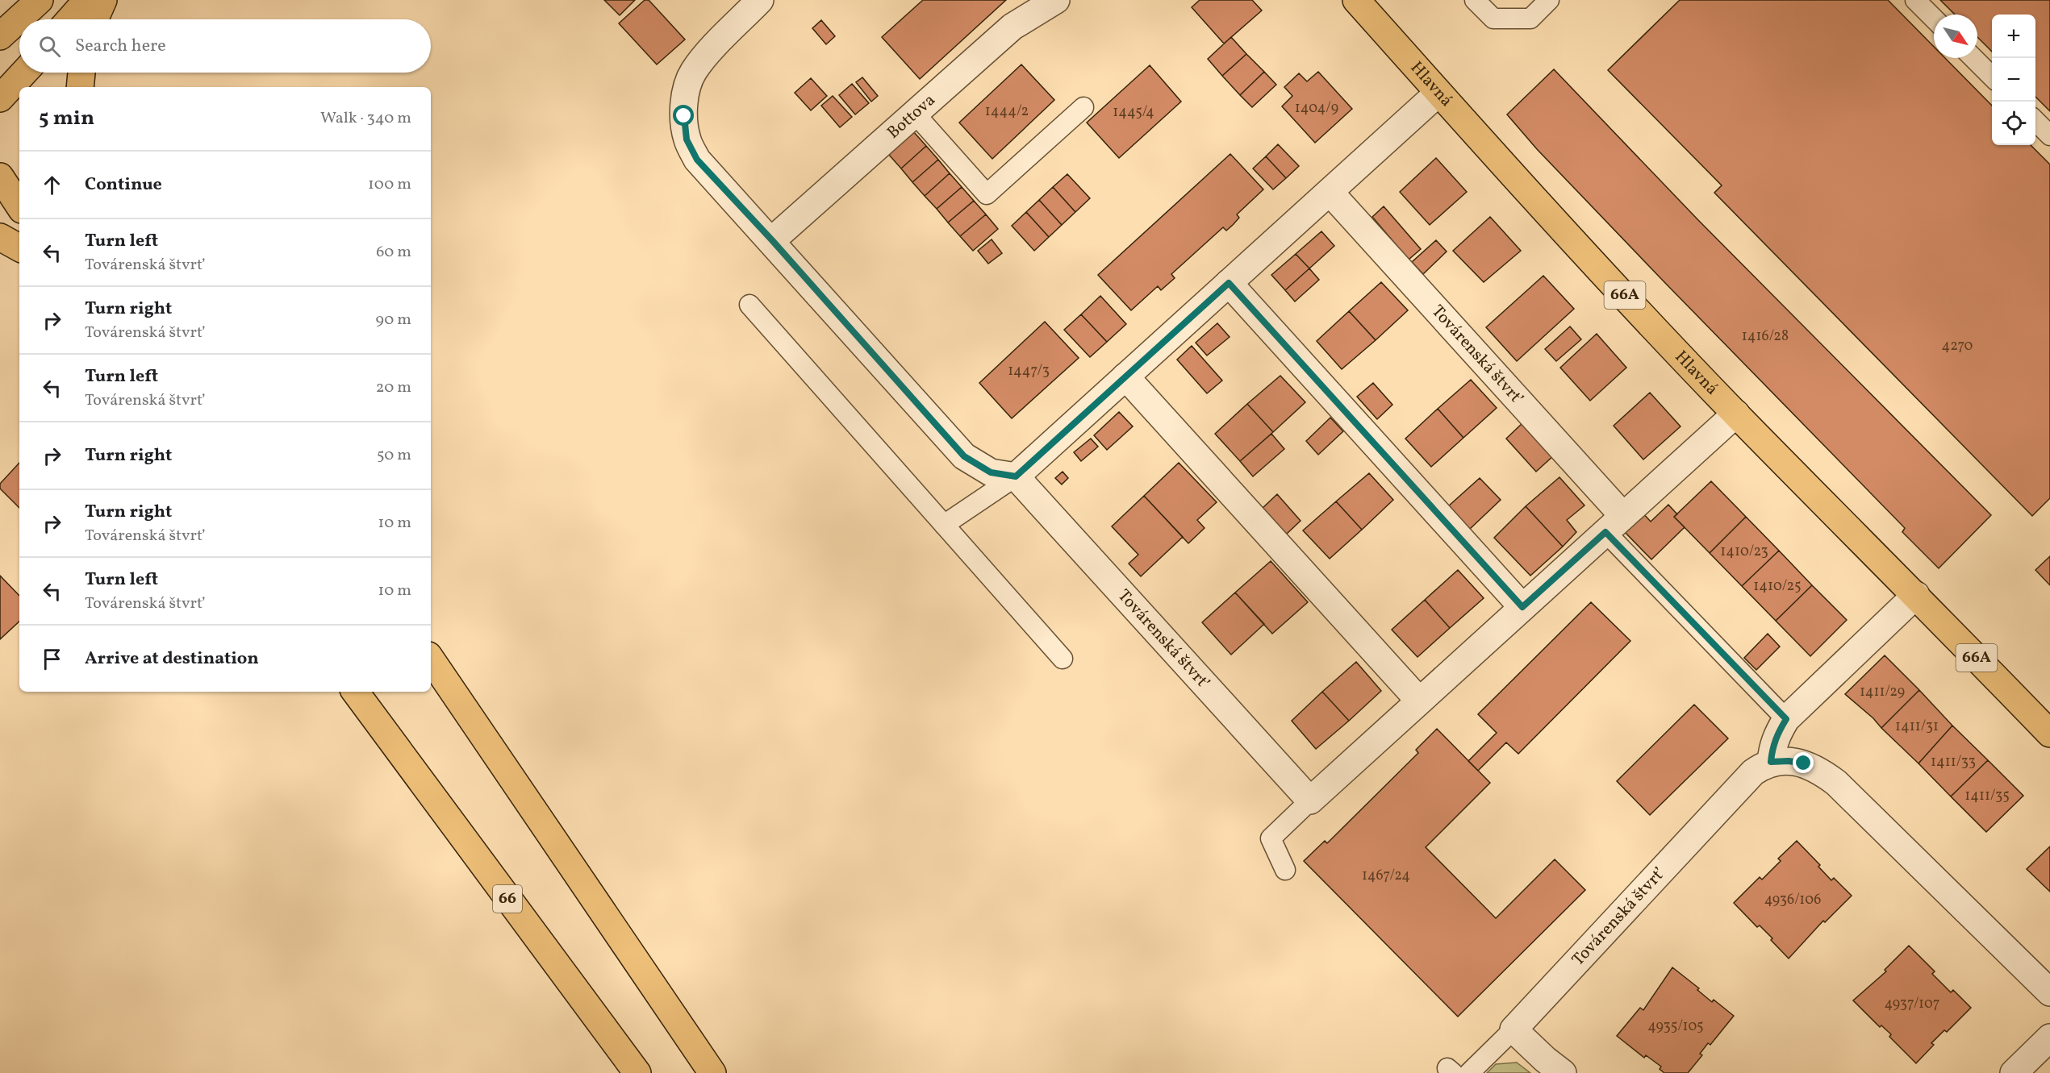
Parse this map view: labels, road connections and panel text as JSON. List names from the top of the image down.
{
  "streets": {
    "main road": ["Hlavná", "66A", "66"],
    "street": ["Bottova", "Továrenská štvrť"]
  },
  "house_numbers": [
    "1404/9",
    "1444/2",
    "1445/4",
    "1416/28",
    "4270",
    "1447/3",
    "1410/23",
    "1410/25",
    "1411/29",
    "1411/31",
    "1411/33",
    "1411/35",
    "1467/24",
    "4936/106",
    "4937/107",
    "4935/105"
  ],
  "north": "bottom right",
  "page": {
    "map_buttons": ["+", "−"],
    "search": "Search here",
    "heading": ["5 min", "Walk · 340 m"],
    "list": [
      ["Continue", "100 m"],
      ["Turn left", "Továrenská štvrť", "60 m"],
      ["Turn right", "Továrenská štvrť", "90 m"],
      ["Turn left", "Továrenská štvrť", "20 m"],
      ["Turn right", "50 m"],
      ["Turn right", "Továrenská štvrť", "10 m"],
      ["Turn left", "Továrenská štvrť", "10 m"],
      "Arrive at destination"
    ]
  }
}
